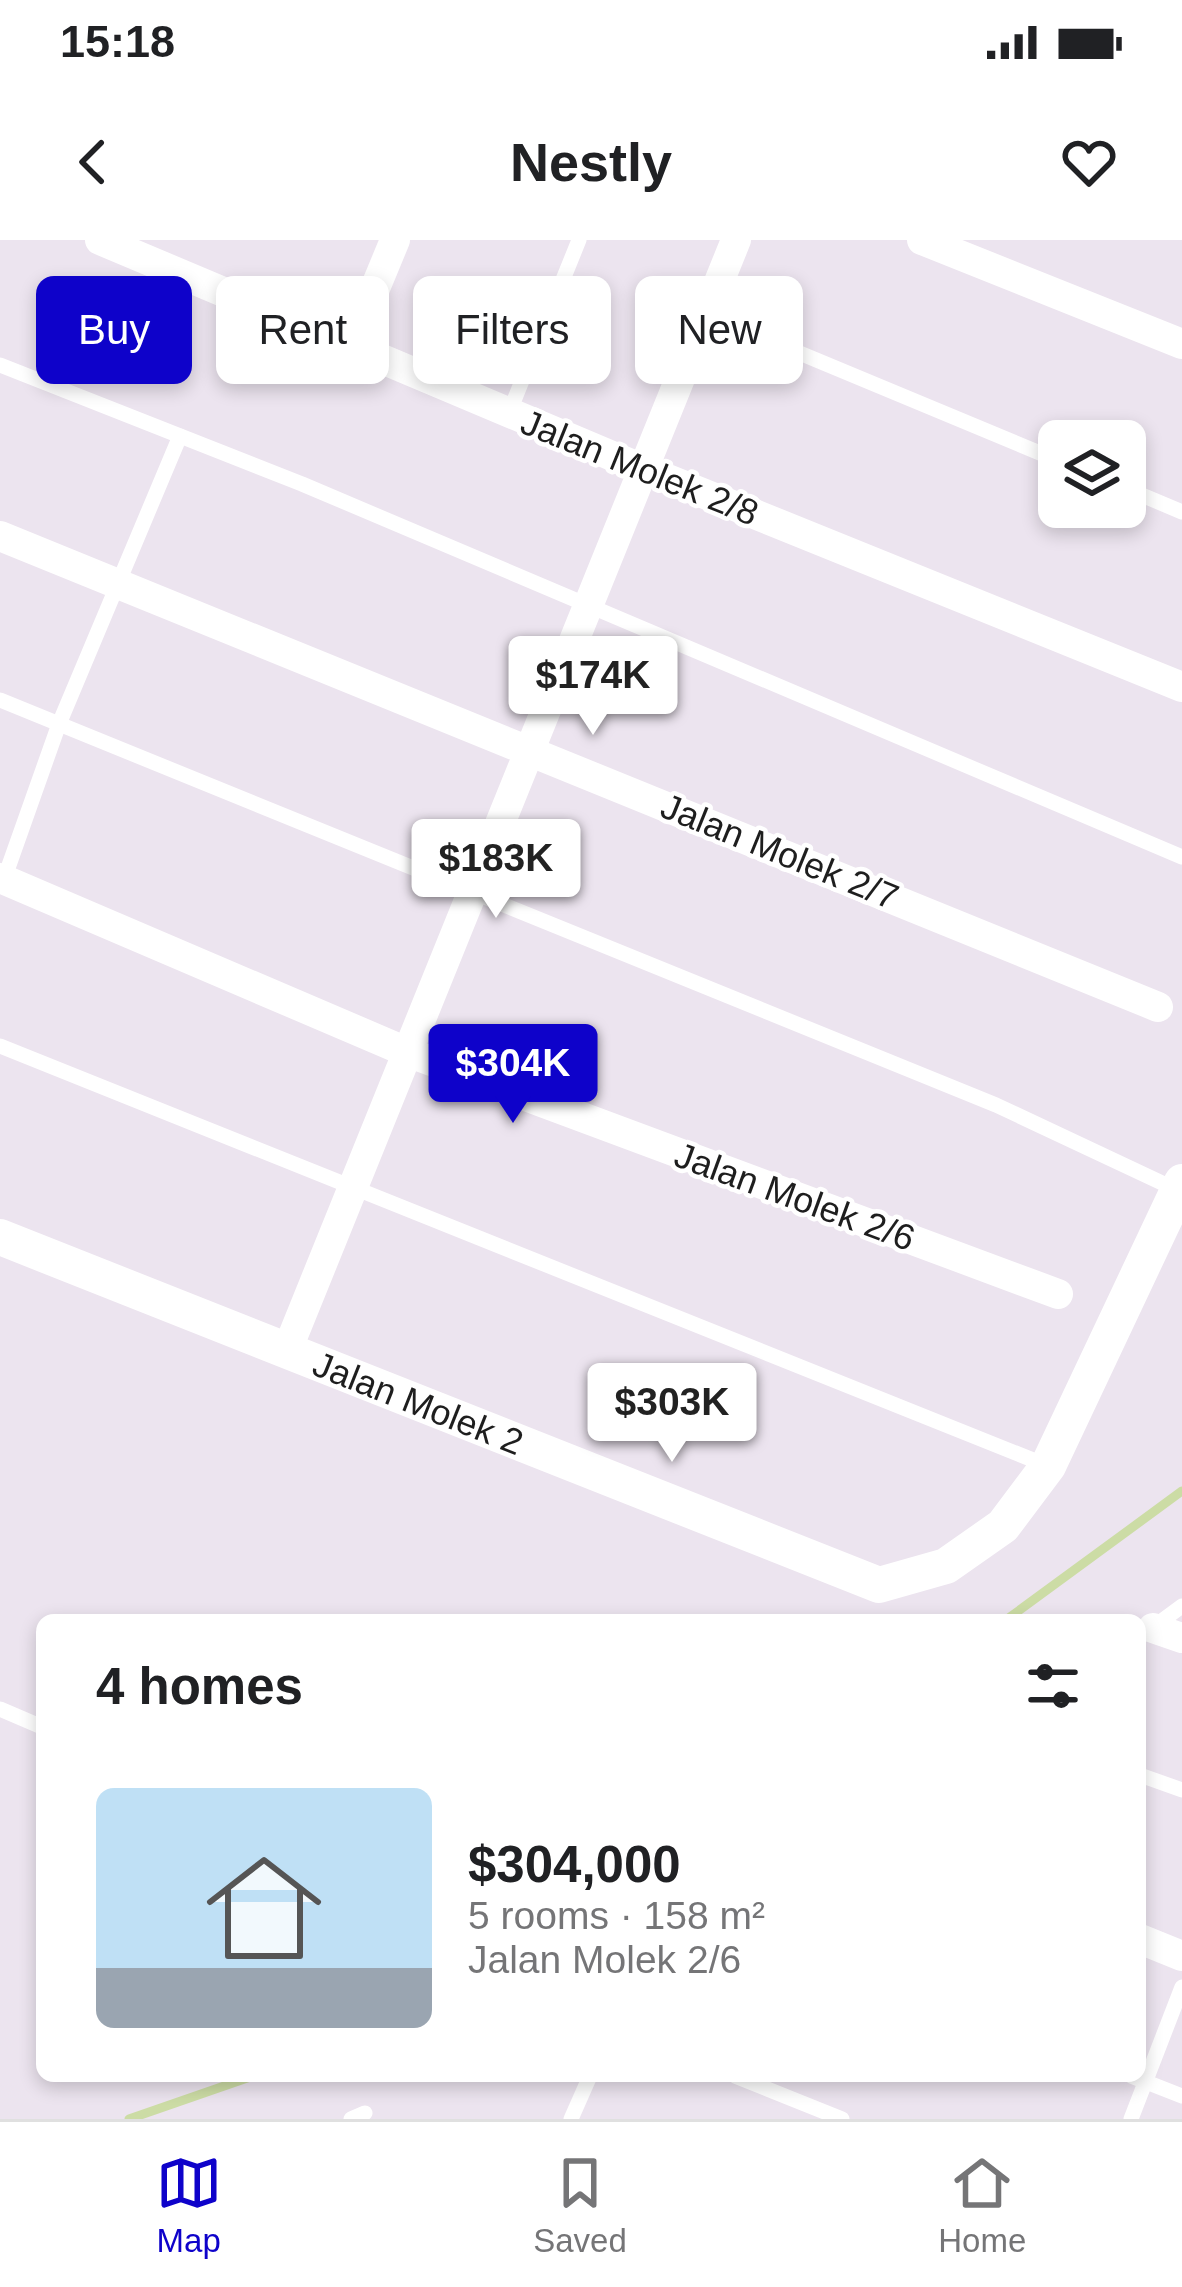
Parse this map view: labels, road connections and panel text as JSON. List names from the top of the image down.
{
  "streets": {
    "street": [
      "Jalan Molek 2/8",
      "Jalan Molek 2/7",
      "Jalan Molek 2/6",
      "Jalan Molek 2"
    ]
  },
  "page": {
    "status": "15:18",
    "header": "Nestly",
    "chip": [
      "Buy",
      "Rent",
      "Filters",
      "New"
    ],
    "price": [
      "$174K",
      "$183K",
      "$304K",
      "$303K"
    ],
    "heading": "4 homes",
    "list": [
      {
        "name": "$304,000",
        "note": "5 rooms · 158 m² · Jalan Molek 2/6"
      }
    ],
    "tabs": ["Map", "Saved", "Home"]
  }
}
